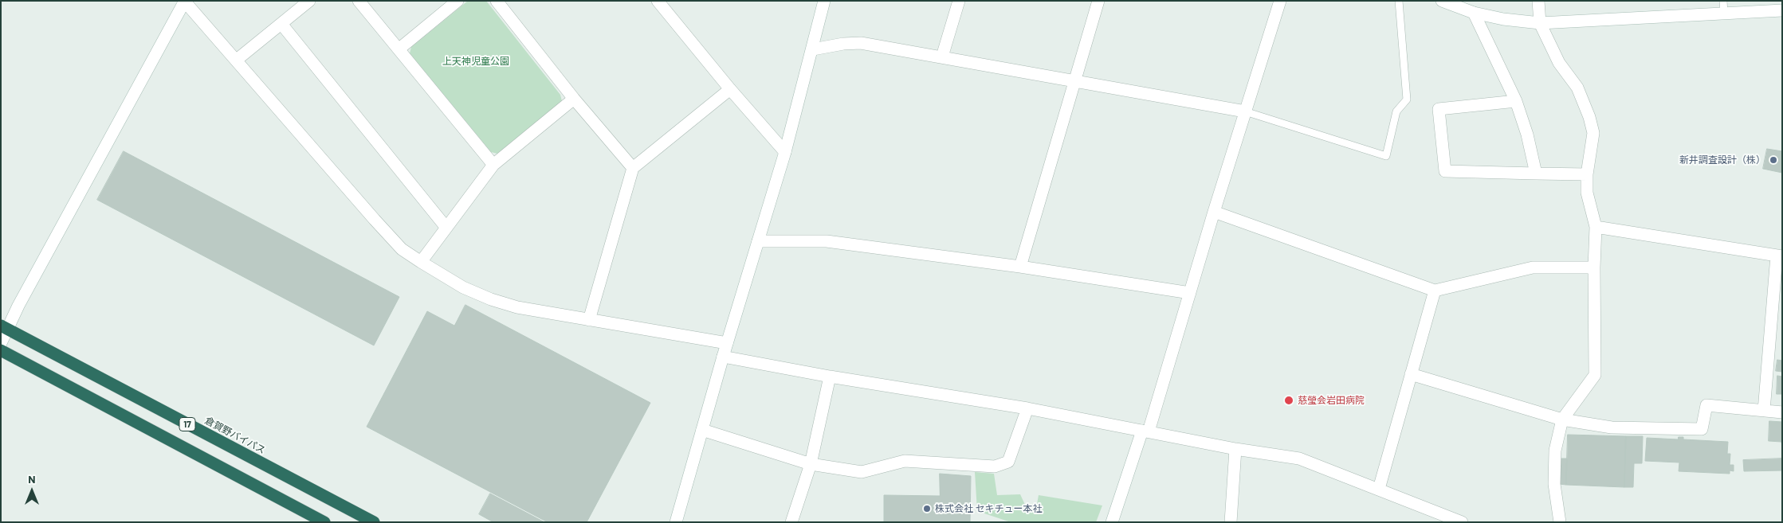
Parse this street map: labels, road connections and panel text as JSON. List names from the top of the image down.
{
  "streets": {
    "highway": ["17", "倉賀野バイパス"]
  },
  "parks": ["上天神児童公園"],
  "places": ["新井調査設計（株）", "慈瑩会岩田病院", "株式会社 セキチュー本社"],
  "north": "top"
}
